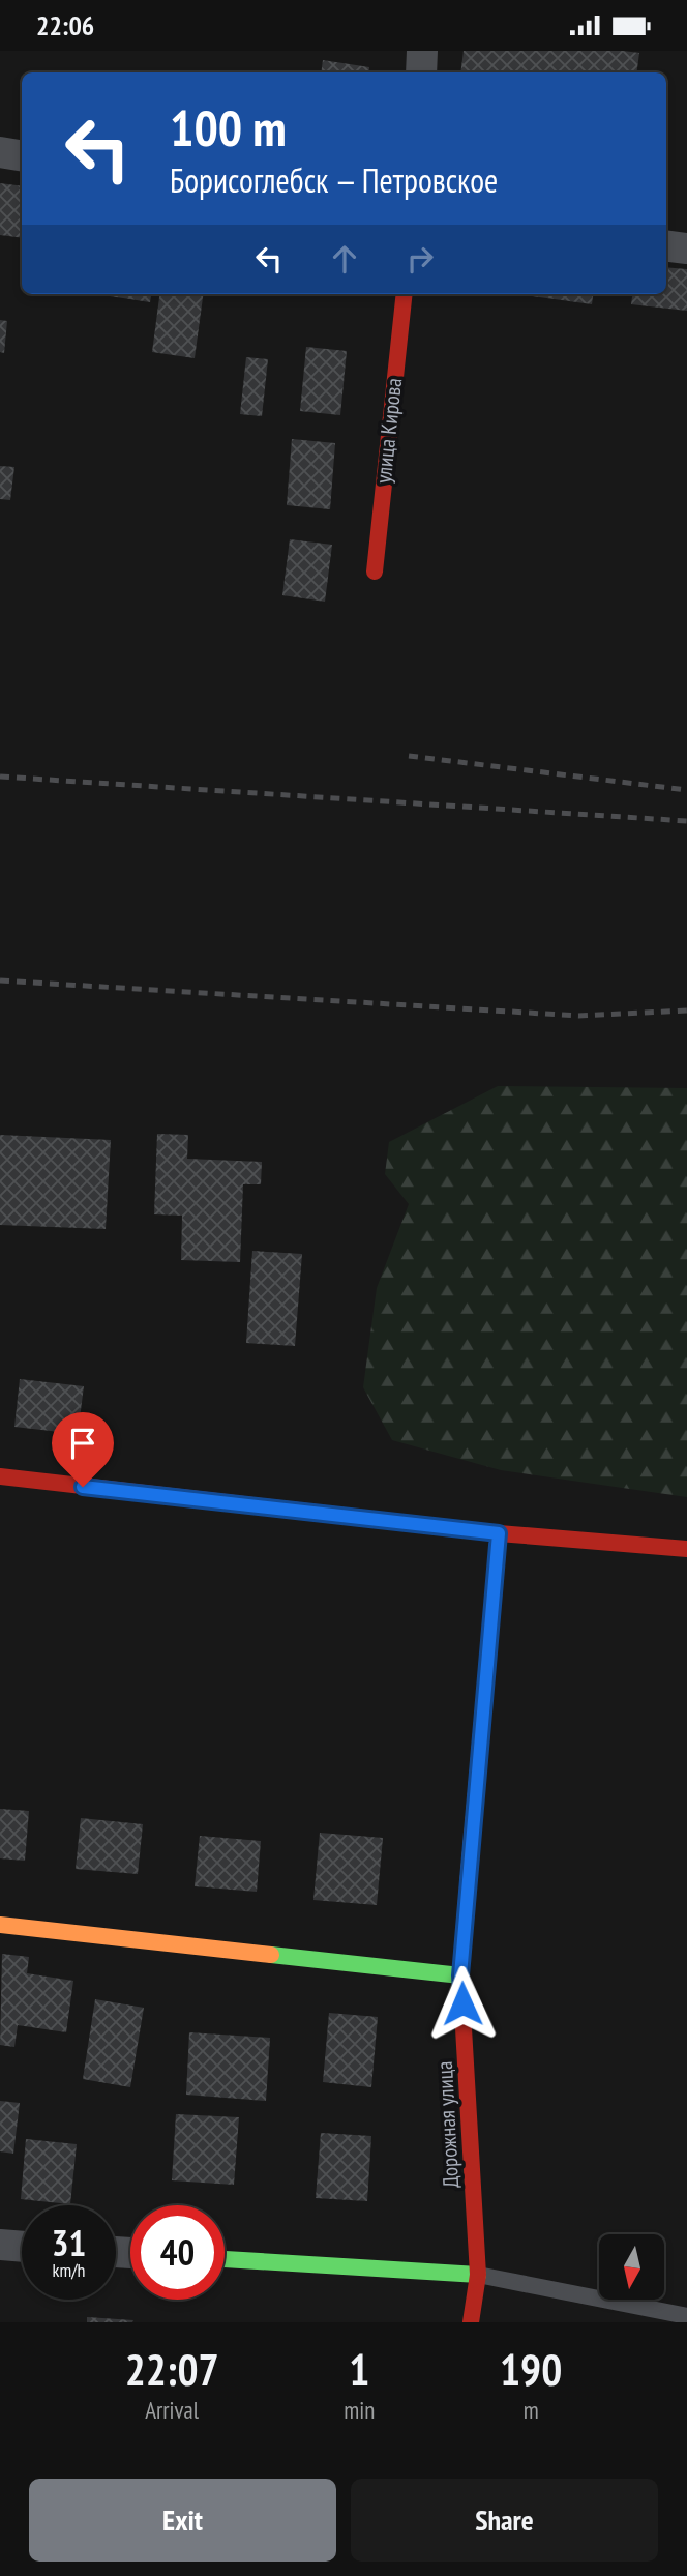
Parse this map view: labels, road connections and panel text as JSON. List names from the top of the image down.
{
  "streets": {
    "street": ["улица Кирова", "Дорожная улица"]
  },
  "north": "bottom",
  "page": {
    "status": "22:06",
    "turn": ["100 m", "Борисоглебск — Петровское"],
    "speed": "31 km/h",
    "limit": "40",
    "eta": [
      "22:07",
      "Arrival",
      "1",
      "min",
      "190",
      "m"
    ],
    "buttons": ["Exit", "Share"]
  }
}
